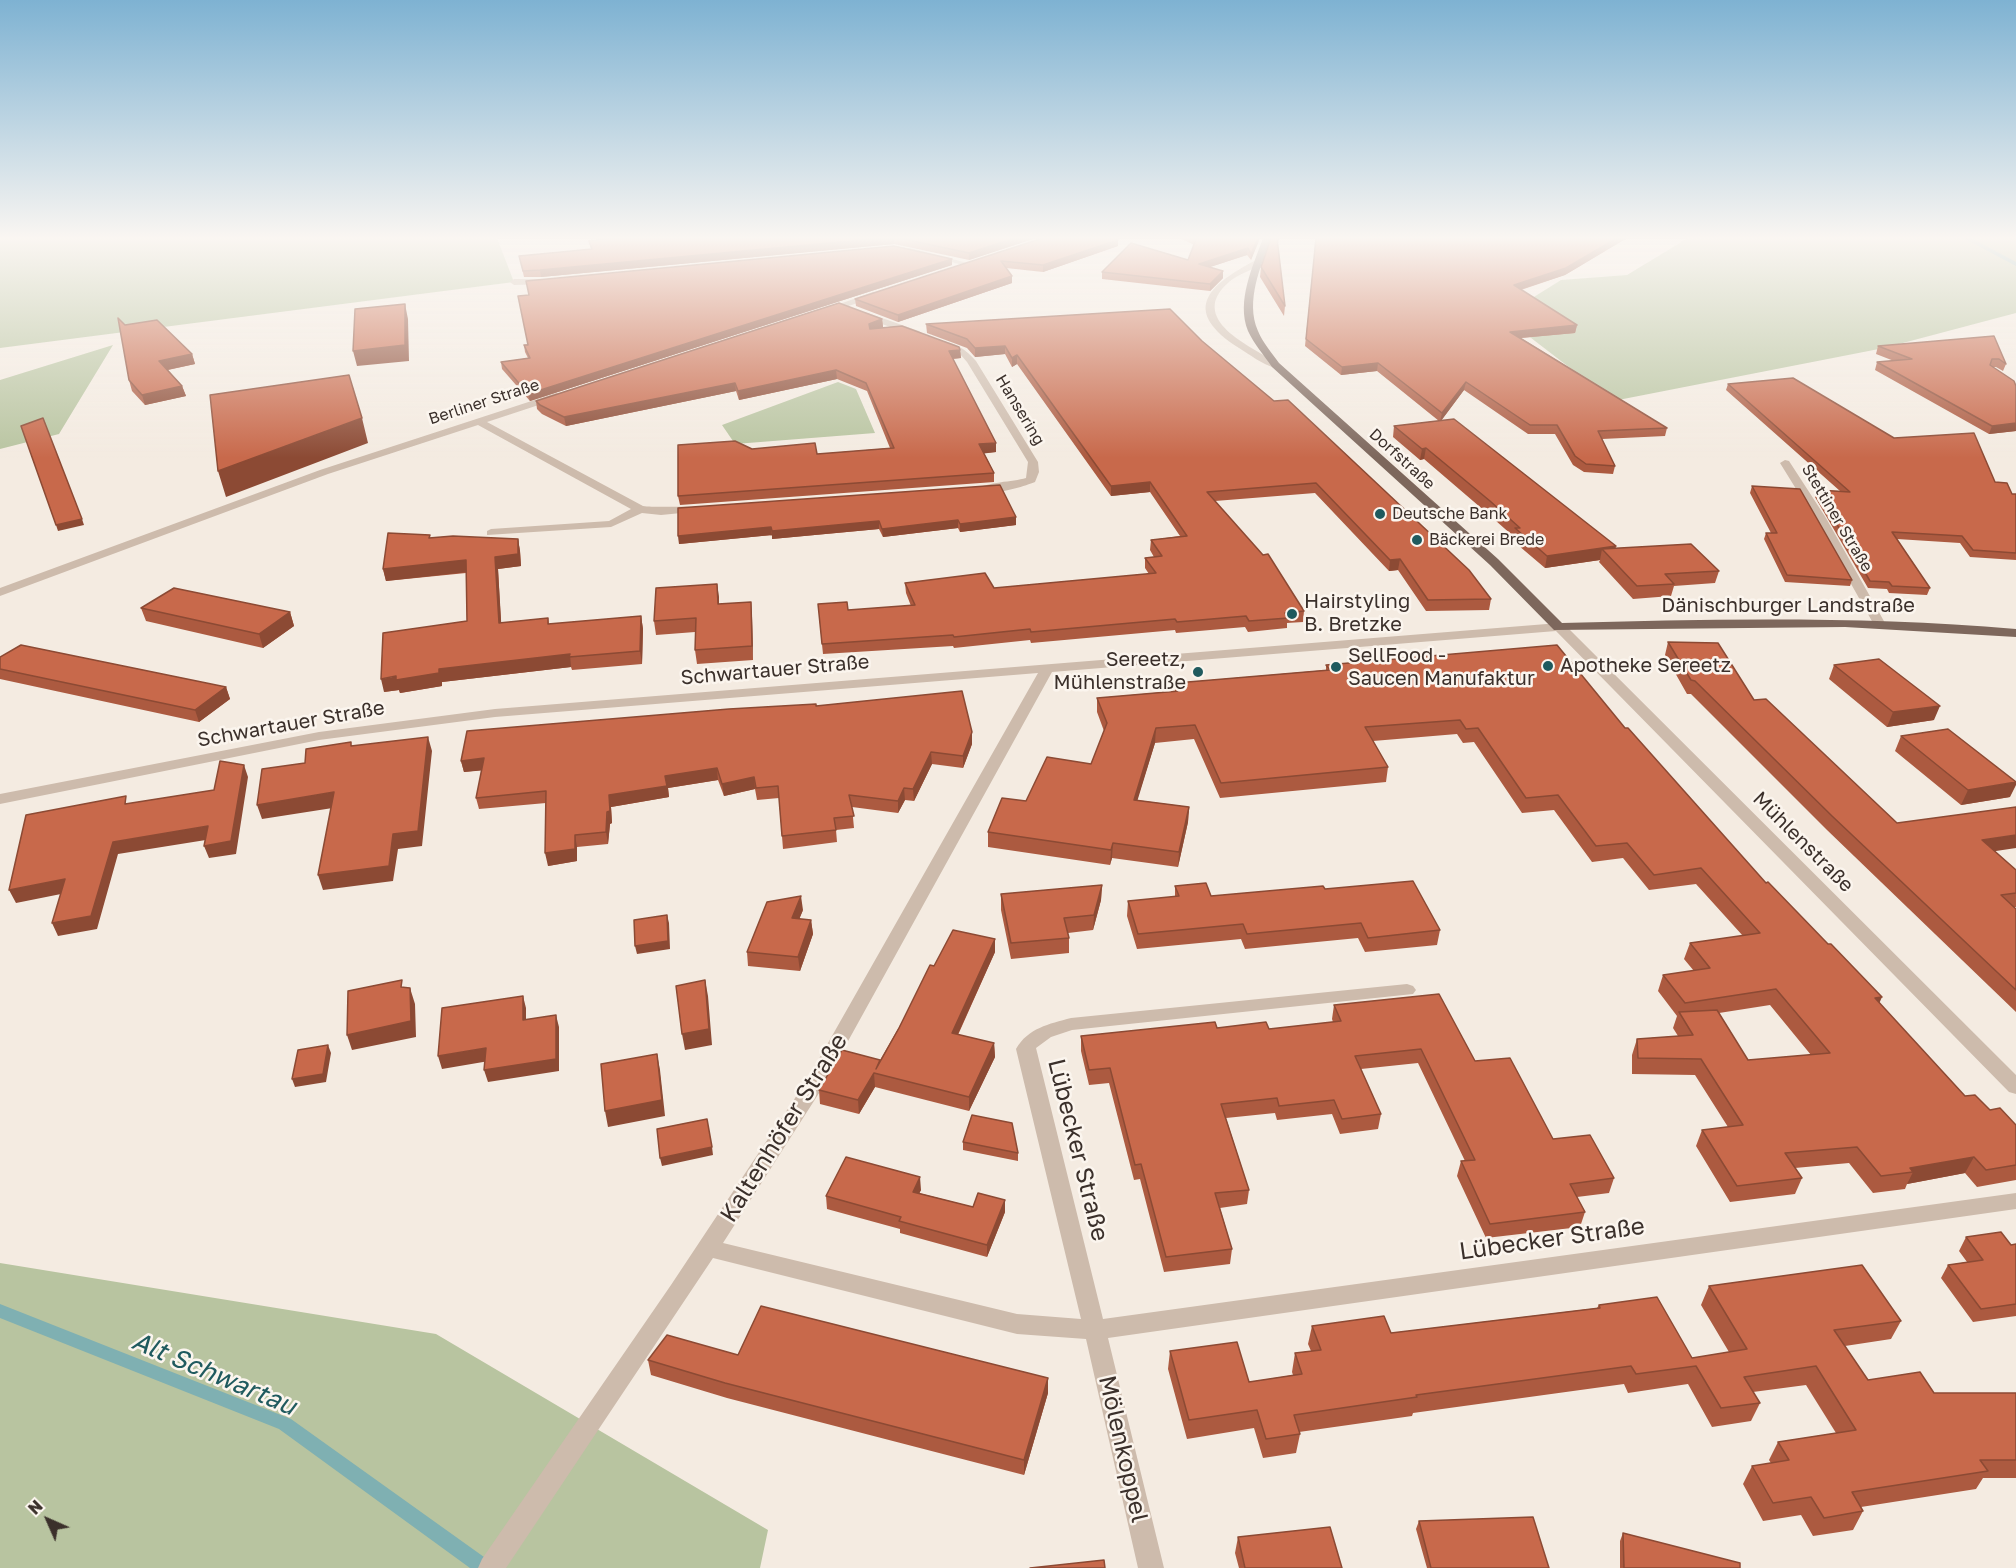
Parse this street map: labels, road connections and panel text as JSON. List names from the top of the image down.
{
  "streets": {
    "main road": ["Dorfstraße", "Dänischburger Landstraße"],
    "street": [
      "Berliner Straße",
      "Hansering",
      "Stettiner Straße",
      "Schwartauer Straße",
      "Mühlenstraße",
      "Kaltenhöfer Straße",
      "Lübecker Straße",
      "Mölenkoppel"
    ]
  },
  "crossings": [
    ["Dorfstraße", "Dänischburger Landstraße"],
    ["Dorfstraße", "Schwartauer Straße"],
    ["Dorfstraße", "Mühlenstraße"],
    ["Stettiner Straße", "Dänischburger Landstraße"],
    ["Dänischburger Landstraße", "Schwartauer Straße"],
    ["Dänischburger Landstraße", "Mühlenstraße"],
    ["Schwartauer Straße", "Mühlenstraße"],
    ["Schwartauer Straße", "Kaltenhöfer Straße"],
    ["Kaltenhöfer Straße", "Lübecker Straße"],
    ["Lübecker Straße", "Mölenkoppel"]
  ],
  "water": ["Alt Schwartau"],
  "places": [
    "Deutsche Bank",
    "Bäckerei Brede",
    "Hairstyling B. Bretzke",
    "Apotheke Sereetz",
    "SellFood - Saucen Manufaktur",
    "Sereetz, Mühlenstraße"
  ],
  "north": "top left"
}
